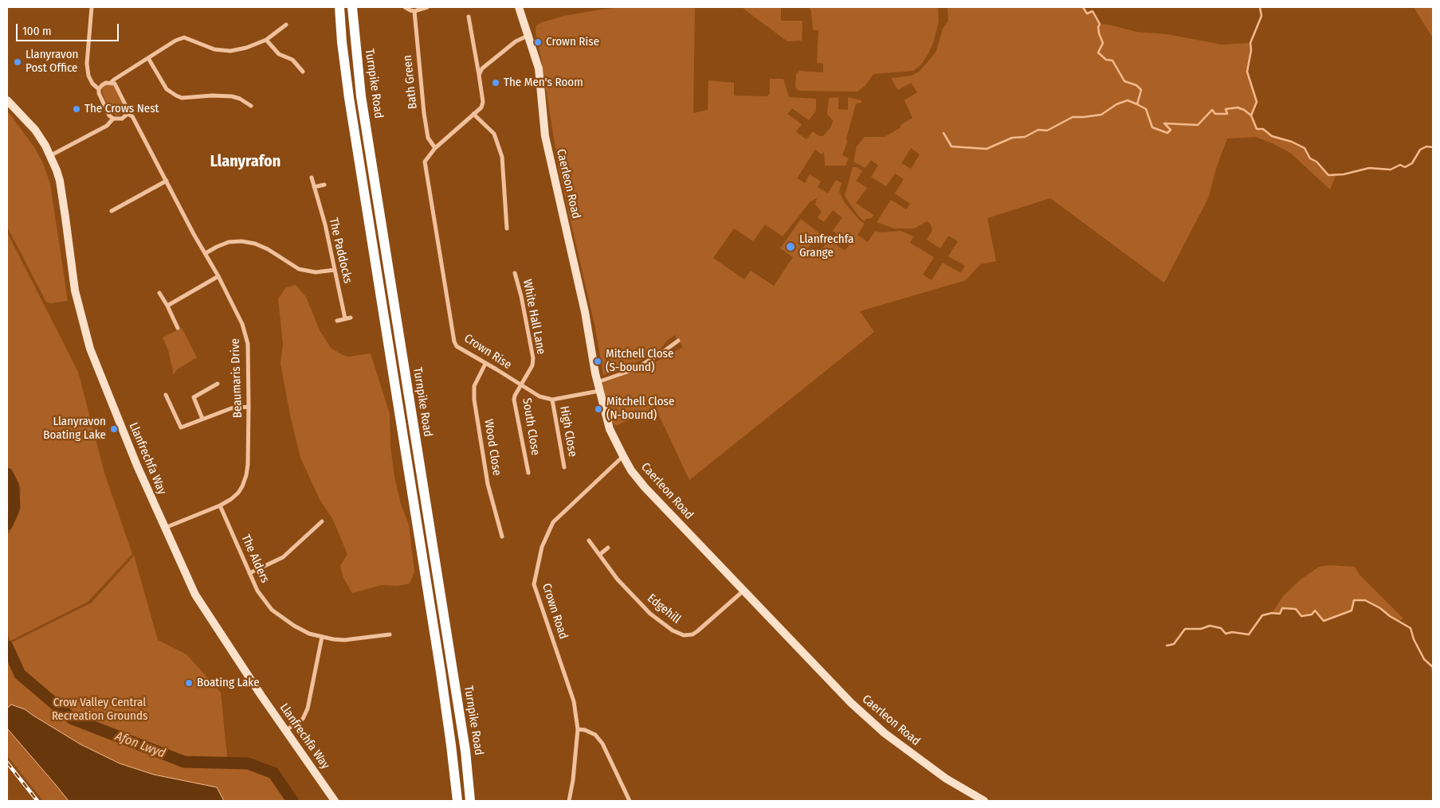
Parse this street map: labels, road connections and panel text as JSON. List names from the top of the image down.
{
  "streets": {
    "highway": ["Turnpike Road"],
    "main road": ["Caerleon Road", "Llanfrechfa Way"],
    "street": [
      "Bath Green",
      "The Paddocks",
      "White Hall Lane",
      "Crown Rise",
      "Beaumaris Drive",
      "South Close",
      "High Close",
      "Wood Close",
      "The Alders",
      "Edgehill",
      "Crown Road"
    ]
  },
  "crossings": [
    ["Bath Green", "Crown Rise"],
    ["Caerleon Road", "Edgehill"],
    ["Caerleon Road", "Crown Road"],
    ["White Hall Lane", "Crown Rise"],
    ["White Hall Lane", "South Close"],
    ["Crown Rise", "South Close"],
    ["Crown Rise", "High Close"],
    ["Crown Rise", "Wood Close"],
    ["Beaumaris Drive", "Llanfrechfa Way"],
    ["Beaumaris Drive", "The Alders"]
  ],
  "districts": ["Llanyrafon"],
  "water": ["Afon Lwyd"],
  "parks": ["Crow Valley Central Recreation Grounds"],
  "places": [
    "Crown Rise",
    "Llanyravon Post Office",
    "The Men's Room",
    "The Crows Nest",
    "Llanfrechfa Grange",
    "Mitchell Close (S-bound)",
    "Mitchell Close (N-bound)",
    "Llanyravon Boating Lake",
    "Boating Lake"
  ],
  "scale_bar": "100 m"
}
